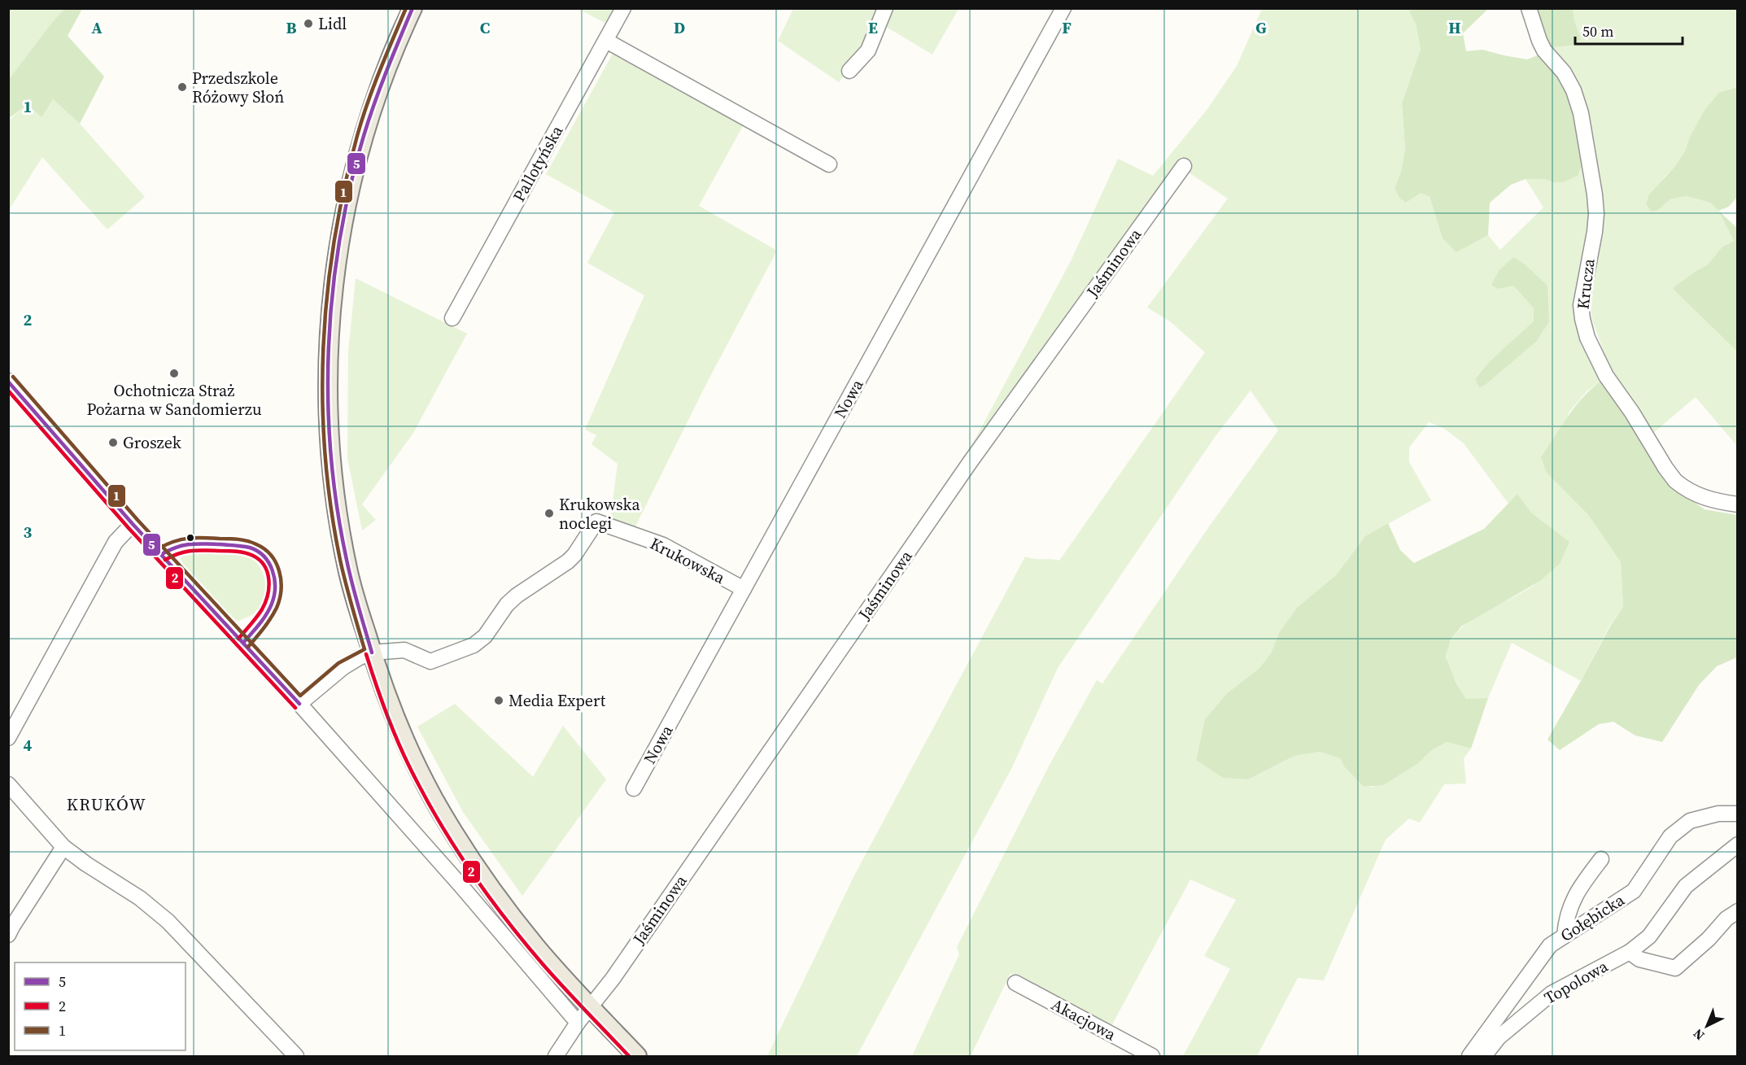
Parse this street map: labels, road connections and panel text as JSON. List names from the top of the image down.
{
  "streets": {
    "street": [
      "Pallotyńska",
      "Jaśminowa",
      "Krucza",
      "Nowa",
      "Krukowska",
      "Gołębicka",
      "Topolowa",
      "Akacjowa"
    ]
  },
  "crossings": [
    ["Nowa", "Krukowska"]
  ],
  "districts": ["KRUKÓW"],
  "places": [
    "Lidl",
    "Przedszkole Różowy Słoń",
    "Ochotnicza Straż Pożarna w Sandomierzu",
    "Groszek",
    "Krukowska noclegi",
    "Media Expert"
  ],
  "lines": ["transit line 5", "transit line 1", "transit line 2"],
  "legend": ["5", "2", "1"],
  "scale_bar": "50 m",
  "north": "bottom left",
  "grid": {
    "columns": [
      "A",
      "B",
      "C",
      "D",
      "E",
      "F",
      "G",
      "H"
    ],
    "rows": [
      "1",
      "2",
      "3",
      "4"
    ]
  }
}
